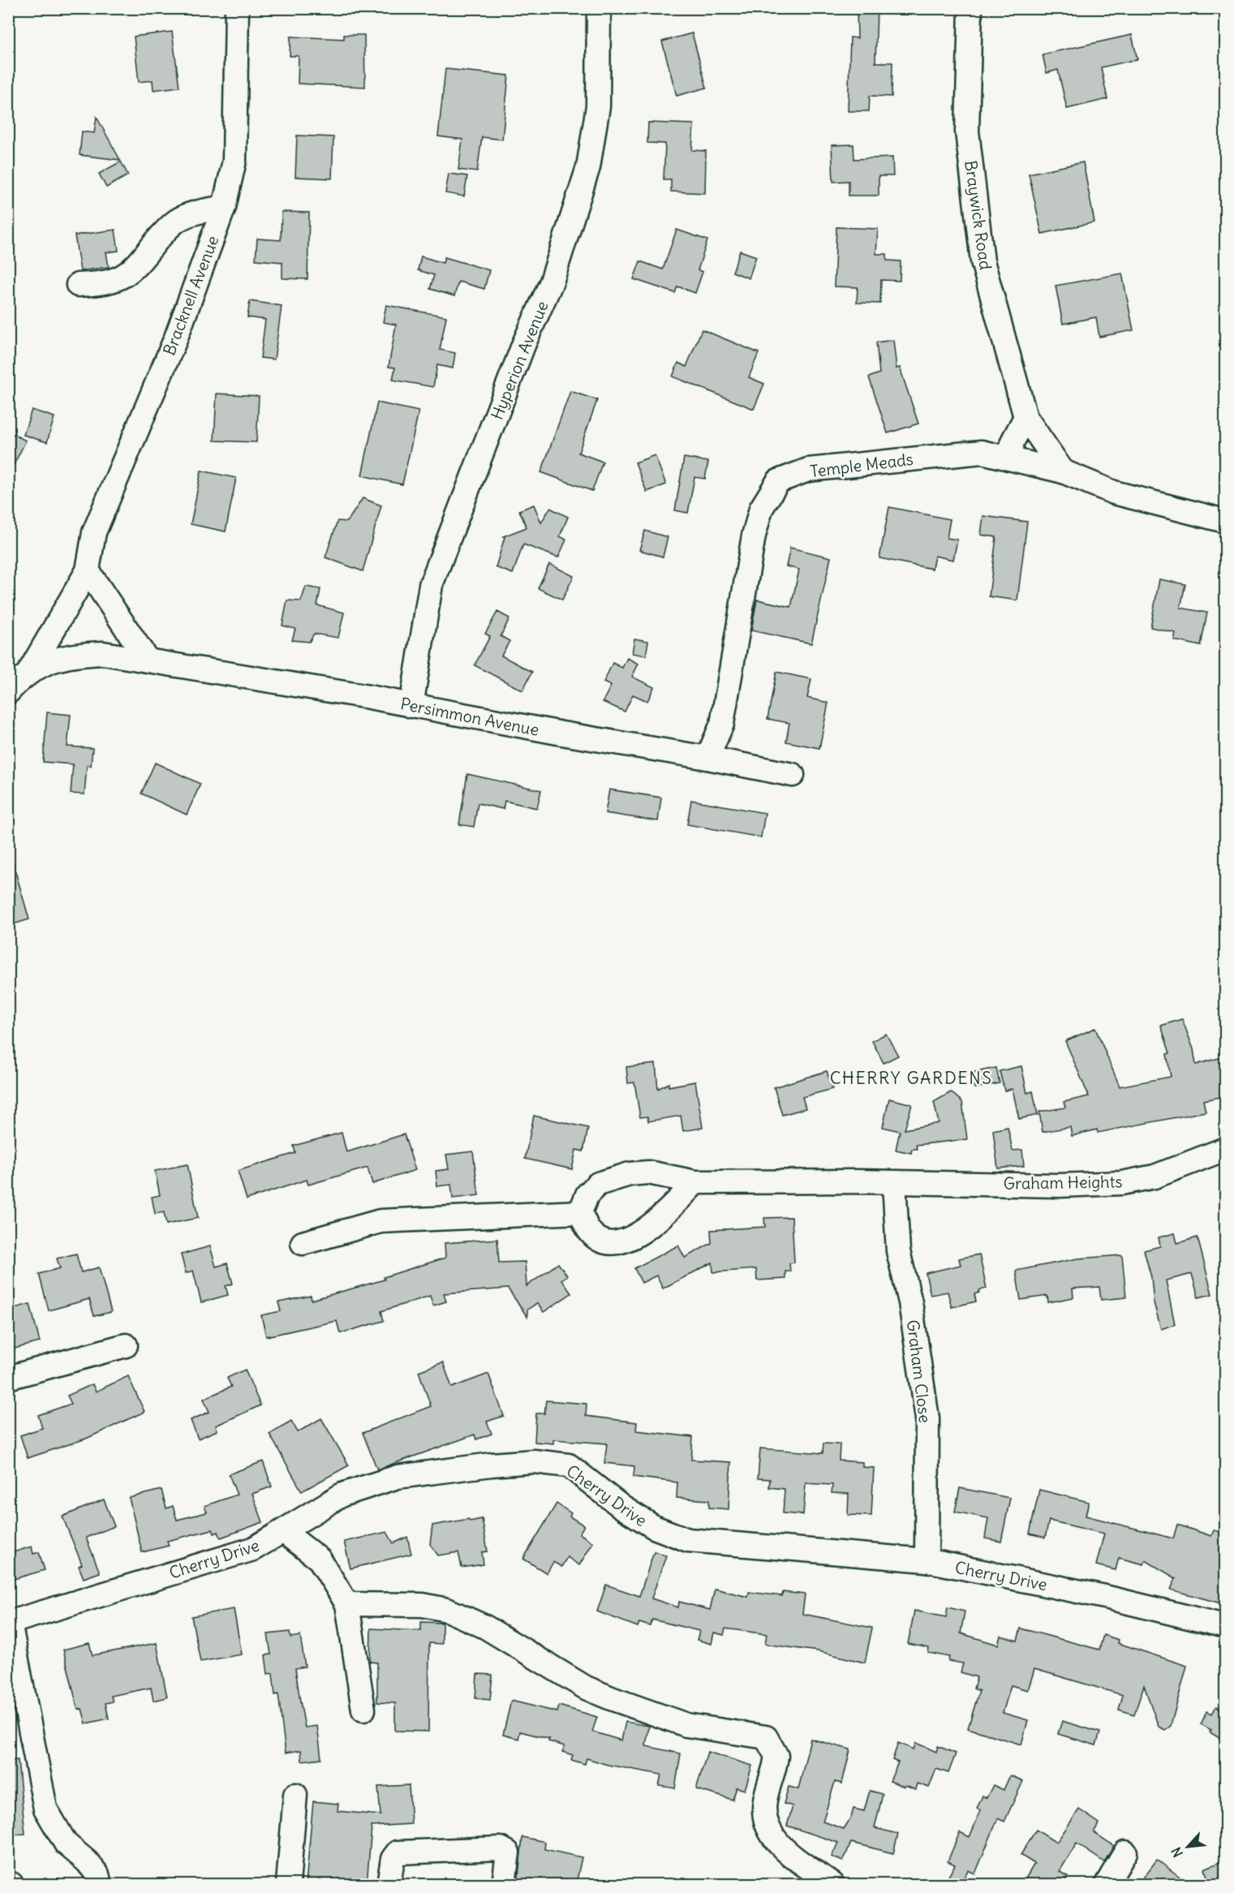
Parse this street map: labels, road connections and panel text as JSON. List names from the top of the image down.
{
  "streets": {
    "street": [
      "Braywick Road",
      "Bracknell Avenue",
      "Hyperion Avenue",
      "Temple Meads",
      "Persimmon Avenue",
      "Graham Heights",
      "Graham Close",
      "Cherry Drive"
    ]
  },
  "crossings": [
    ["Braywick Road", "Temple Meads"],
    ["Bracknell Avenue", "Persimmon Avenue"],
    ["Hyperion Avenue", "Persimmon Avenue"],
    ["Temple Meads", "Persimmon Avenue"],
    ["Graham Heights", "Graham Close"],
    ["Graham Close", "Cherry Drive"]
  ],
  "districts": ["CHERRY GARDENS"],
  "north": "bottom left"
}
